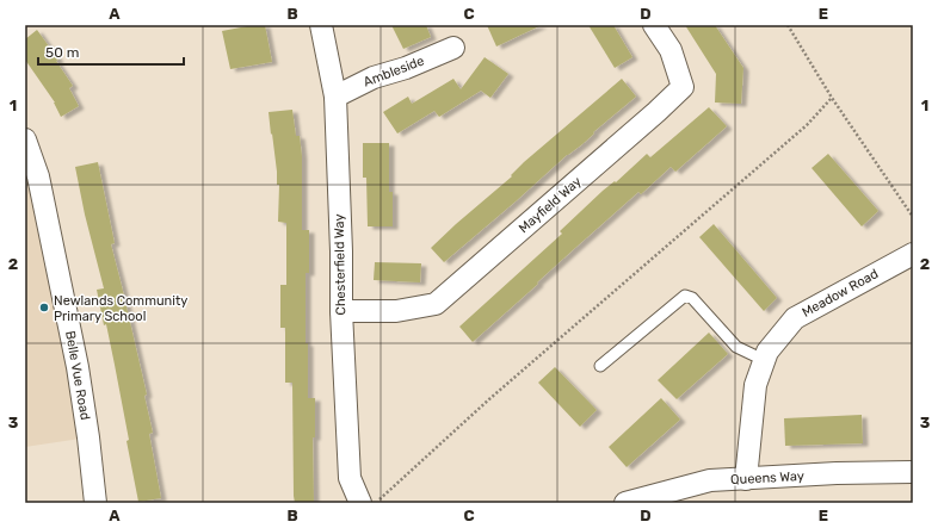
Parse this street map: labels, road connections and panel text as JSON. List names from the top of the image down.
{
  "streets": {
    "street": [
      "Ambleside",
      "Mayfield Way",
      "Chesterfield Way",
      "Meadow Road",
      "Belle Vue Road",
      "Queens Way"
    ]
  },
  "crossings": [
    ["Ambleside", "Chesterfield Way"],
    ["Mayfield Way", "Chesterfield Way"],
    ["Meadow Road", "Queens Way"]
  ],
  "places": ["Newlands Community Primary School"],
  "scale_bar": "50 m",
  "grid": {
    "columns": [
      "A",
      "B",
      "C",
      "D",
      "E"
    ],
    "rows": ["1", "2", "3"]
  }
}
